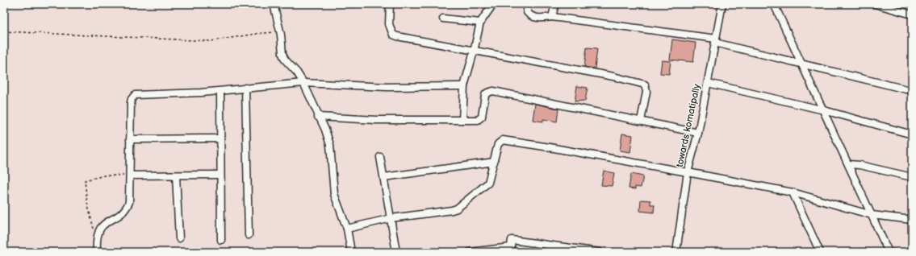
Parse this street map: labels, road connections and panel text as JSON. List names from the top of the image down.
{
  "streets": {
    "street": ["towards komatipally"]
  }
}
